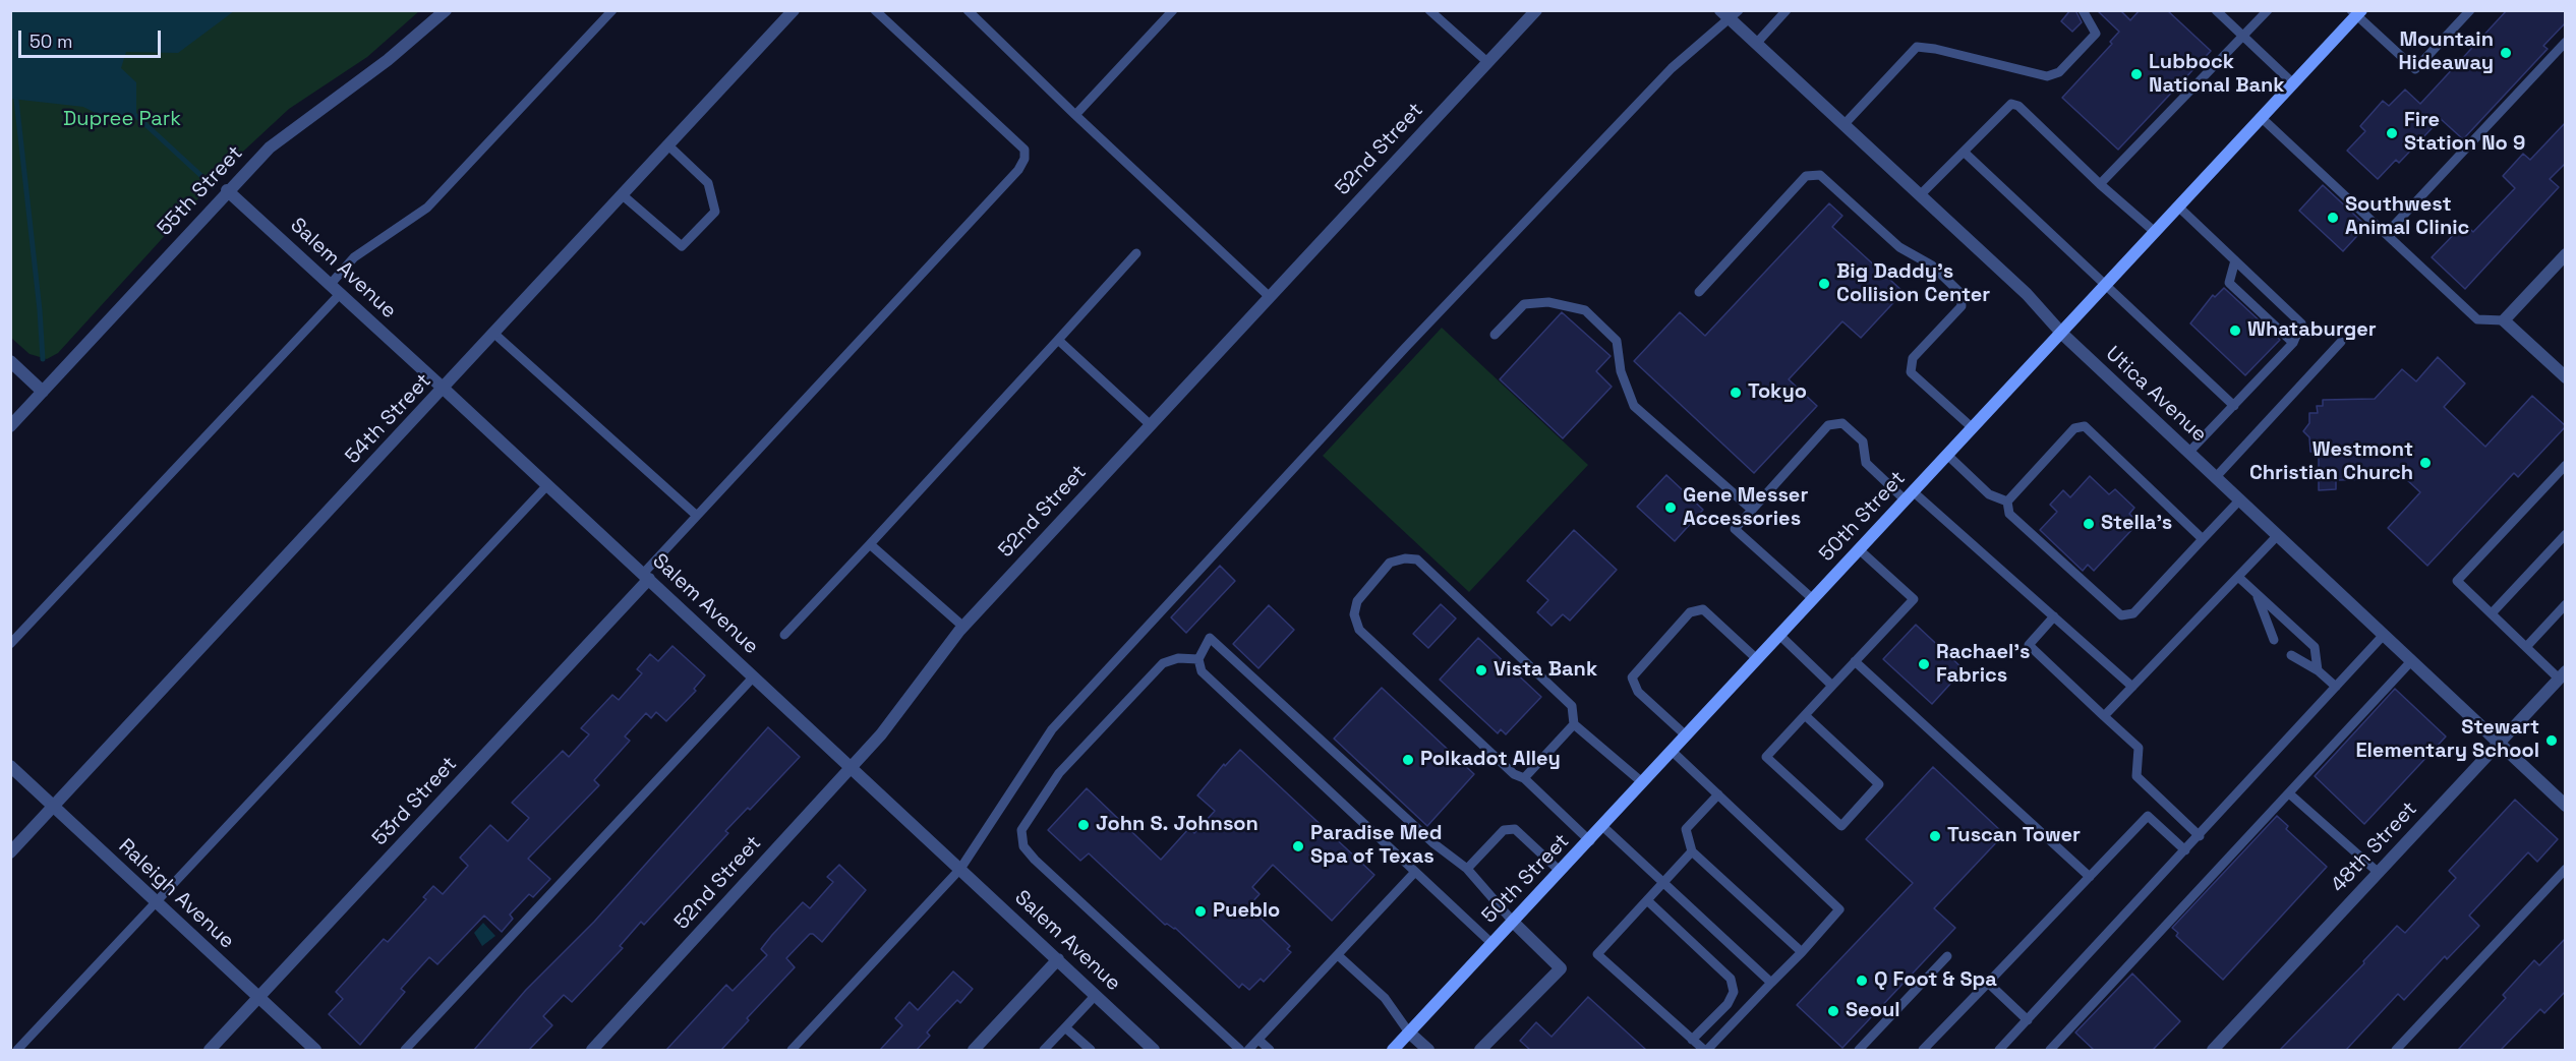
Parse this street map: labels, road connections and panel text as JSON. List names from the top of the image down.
{
  "streets": {
    "main road": ["50th Street"],
    "street": [
      "52nd Street",
      "55th Street",
      "Salem Avenue",
      "Utica Avenue",
      "54th Street",
      "53rd Street",
      "48th Street",
      "Raleigh Avenue"
    ]
  },
  "crossings": [
    ["52nd Street", "Salem Avenue"],
    ["55th Street", "Salem Avenue"],
    ["Salem Avenue", "54th Street"],
    ["Salem Avenue", "53rd Street"],
    ["Utica Avenue", "50th Street"],
    ["Utica Avenue", "48th Street"],
    ["54th Street", "Raleigh Avenue"],
    ["53rd Street", "Raleigh Avenue"]
  ],
  "parks": ["Dupree Park"],
  "places": [
    "Mountain Hideaway",
    "Lubbock National Bank",
    "Fire Station No 9",
    "Southwest Animal Clinic",
    "Big Daddy's Collision Center",
    "Whataburger",
    "Tokyo",
    "Westmont Christian Church",
    "Gene Messer Accessories",
    "Stella's",
    "Rachael's Fabrics",
    "Vista Bank",
    "Stewart Elementary School",
    "Polkadot Alley",
    "John S. Johnson",
    "Tuscan Tower",
    "Paradise Med Spa of Texas",
    "Pueblo",
    "Q Foot & Spa",
    "Seoul"
  ],
  "scale_bar": "50 m"
}
